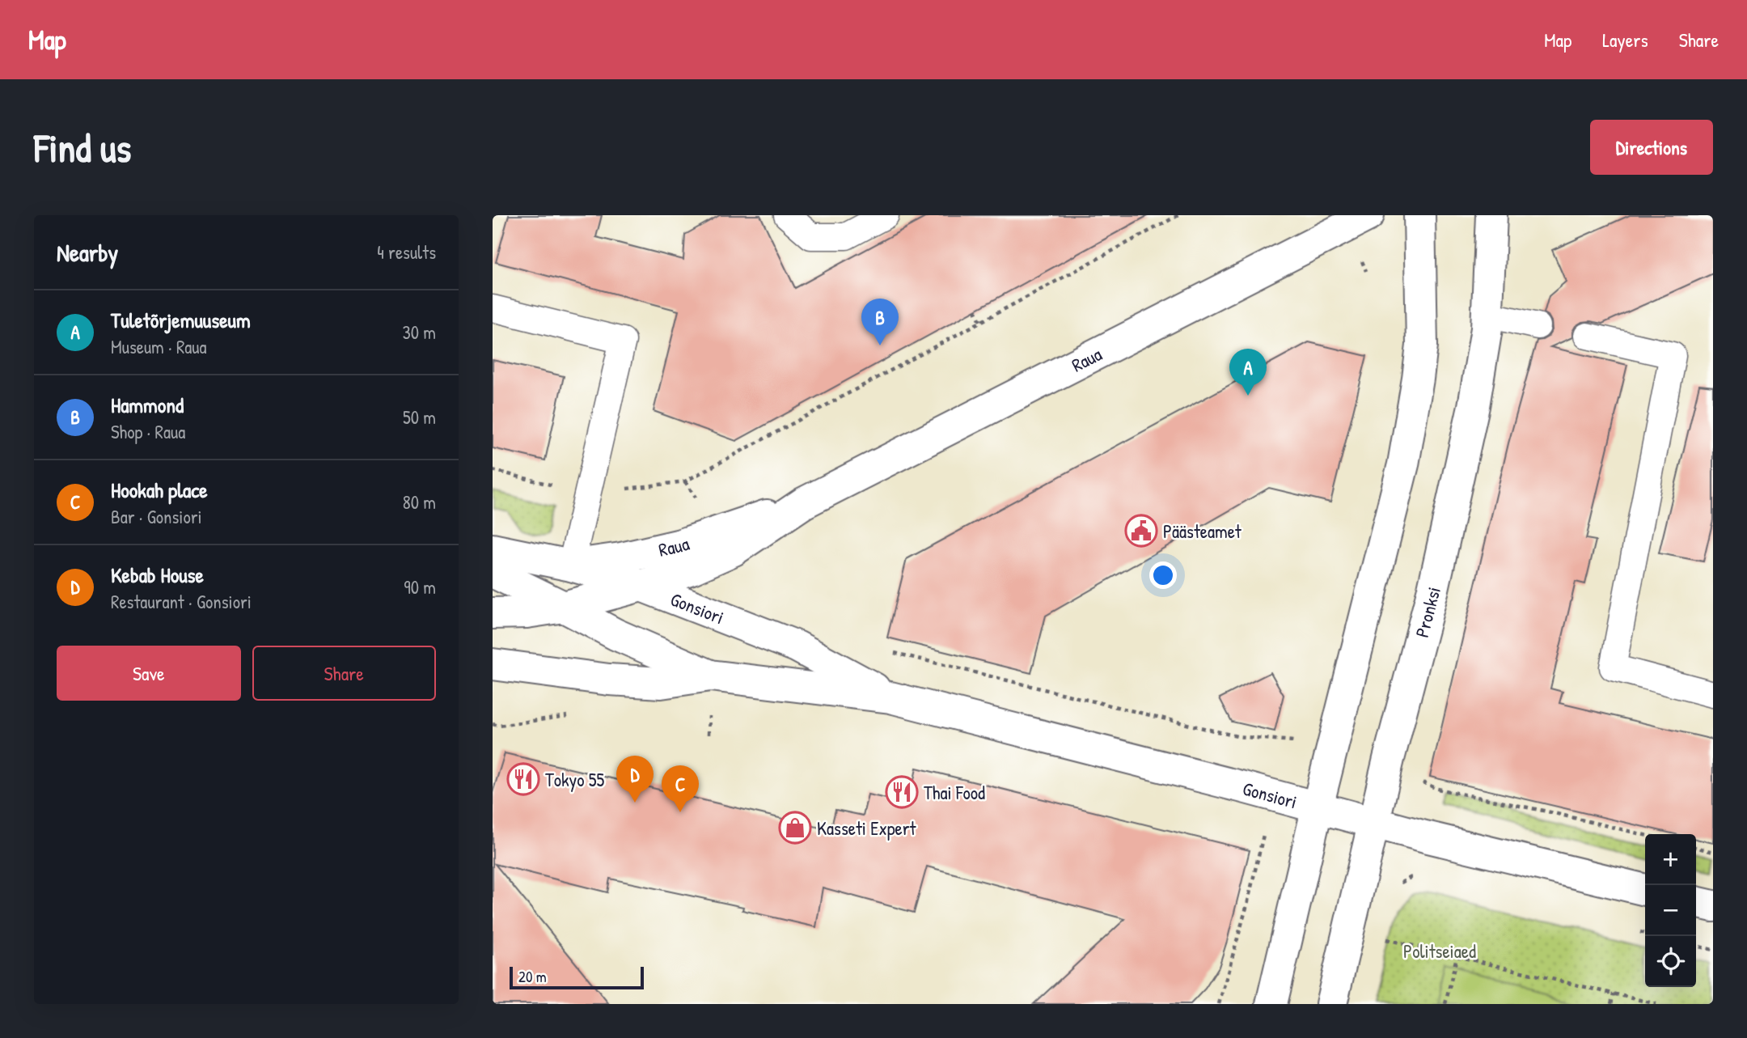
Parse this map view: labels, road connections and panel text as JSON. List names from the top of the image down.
{
  "streets": {
    "main road": ["Raua", "Gonsiori", "Pronksi"]
  },
  "crossings": [
    ["Raua", "Gonsiori"],
    ["Gonsiori", "Pronksi"]
  ],
  "parks": ["Politseiaed"],
  "places": {
    "public building": ["Päästeamet"],
    "restaurant": ["Tokyo 55", "Thai Food"],
    "shop": ["Kasseti Expert"]
  },
  "scale_bar": "20 m",
  "page": {
    "header": "Map",
    "nav": ["Map", "Layers", "Share"],
    "buttons": [
      "Directions",
      ["Save", "Share"]
    ],
    "title": "Find us",
    "heading": ["Nearby", "4 results"],
    "list": [
      {
        "mark": "A",
        "name": "Tuletõrjemuuseum",
        "note": "Museum · Raua",
        "value": "30 m"
      },
      {
        "mark": "B",
        "name": "Hammond",
        "note": "Shop · Raua",
        "value": "50 m"
      },
      {
        "mark": "C",
        "name": "Hookah place",
        "note": "Bar · Gonsiori",
        "value": "80 m"
      },
      {
        "mark": "D",
        "name": "Kebab House",
        "note": "Restaurant · Gonsiori",
        "value": "90 m"
      }
    ],
    "pins": [
      "B",
      "A",
      "D",
      "C"
    ],
    "map_buttons": ["+", "−"],
    "scale": "20 m"
  }
}
